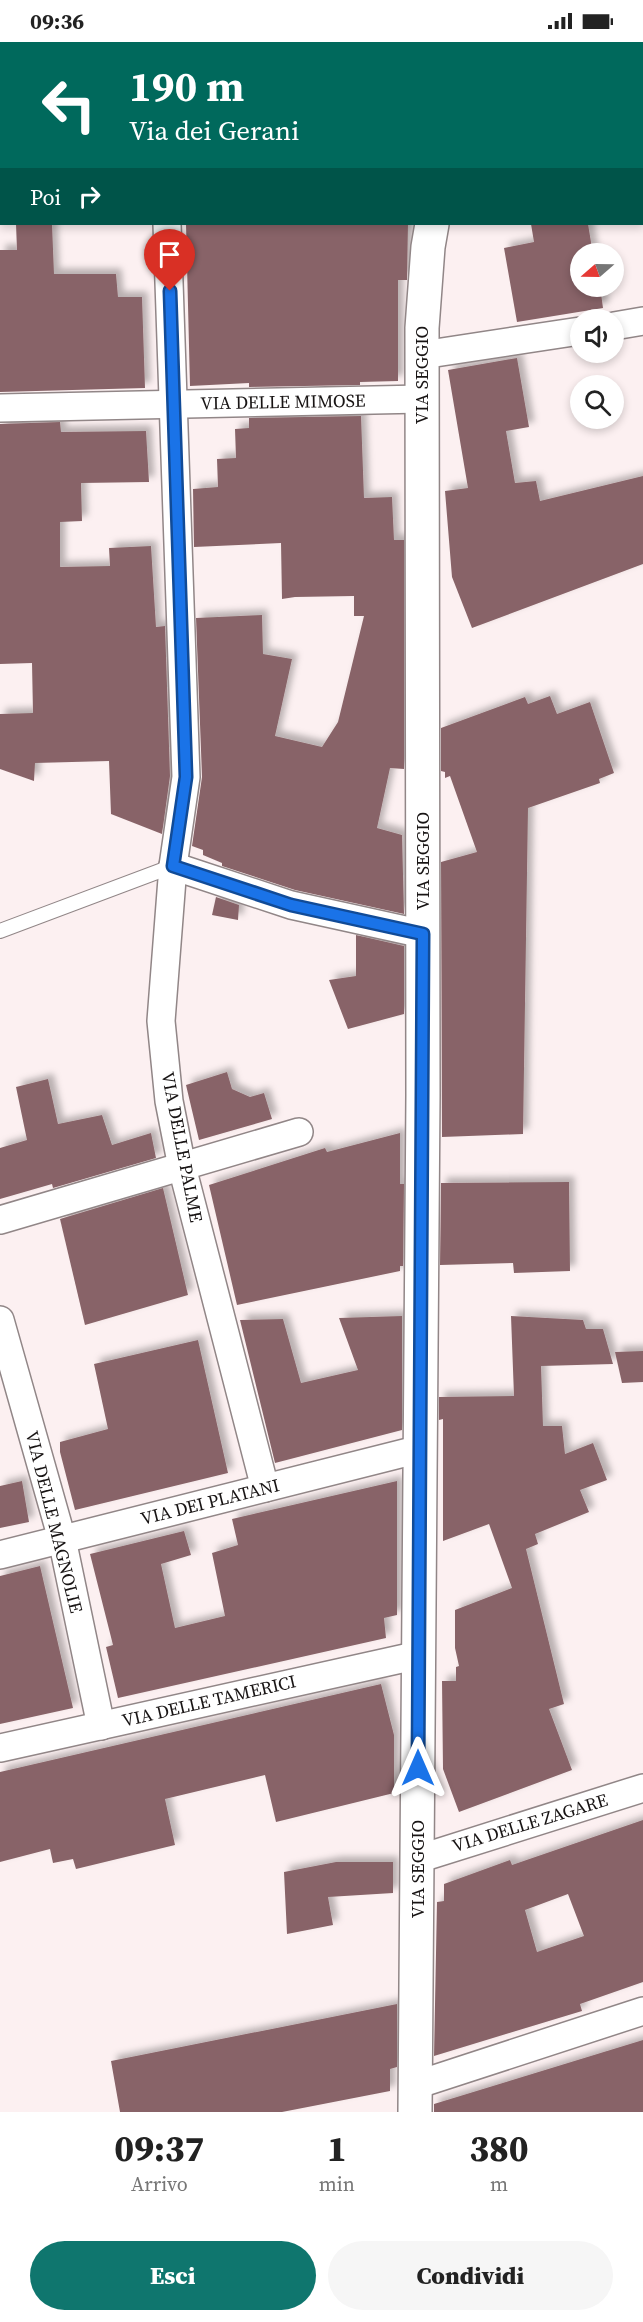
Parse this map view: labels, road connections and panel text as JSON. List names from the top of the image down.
{
  "streets": {
    "street": [
      "VIA SEGGIO",
      "VIA DELLE MIMOSE",
      "VIA DELLE PALME",
      "VIA DEI PLATANI",
      "VIA DELLE MAGNOLIE",
      "VIA DELLE TAMERICI",
      "VIA DELLE ZAGARE"
    ]
  },
  "crossings": [
    ["VIA SEGGIO", "VIA DELLE MIMOSE"],
    ["VIA SEGGIO", "VIA DEI PLATANI"],
    ["VIA SEGGIO", "VIA DELLE TAMERICI"],
    ["VIA SEGGIO", "VIA DELLE ZAGARE"],
    ["VIA DELLE MIMOSE", "VIA DELLE PALME"],
    ["VIA DELLE PALME", "VIA DEI PLATANI"],
    ["VIA DEI PLATANI", "VIA DELLE MAGNOLIE"],
    ["VIA DELLE MAGNOLIE", "VIA DELLE TAMERICI"]
  ],
  "north": "left",
  "page": {
    "status": "09:36",
    "turn": ["190 m", "Via dei Gerani"],
    "then": "Poi",
    "eta": [
      "09:37",
      "Arrivo",
      "1",
      "min",
      "380",
      "m"
    ],
    "buttons": ["Esci", "Condividi"]
  }
}
